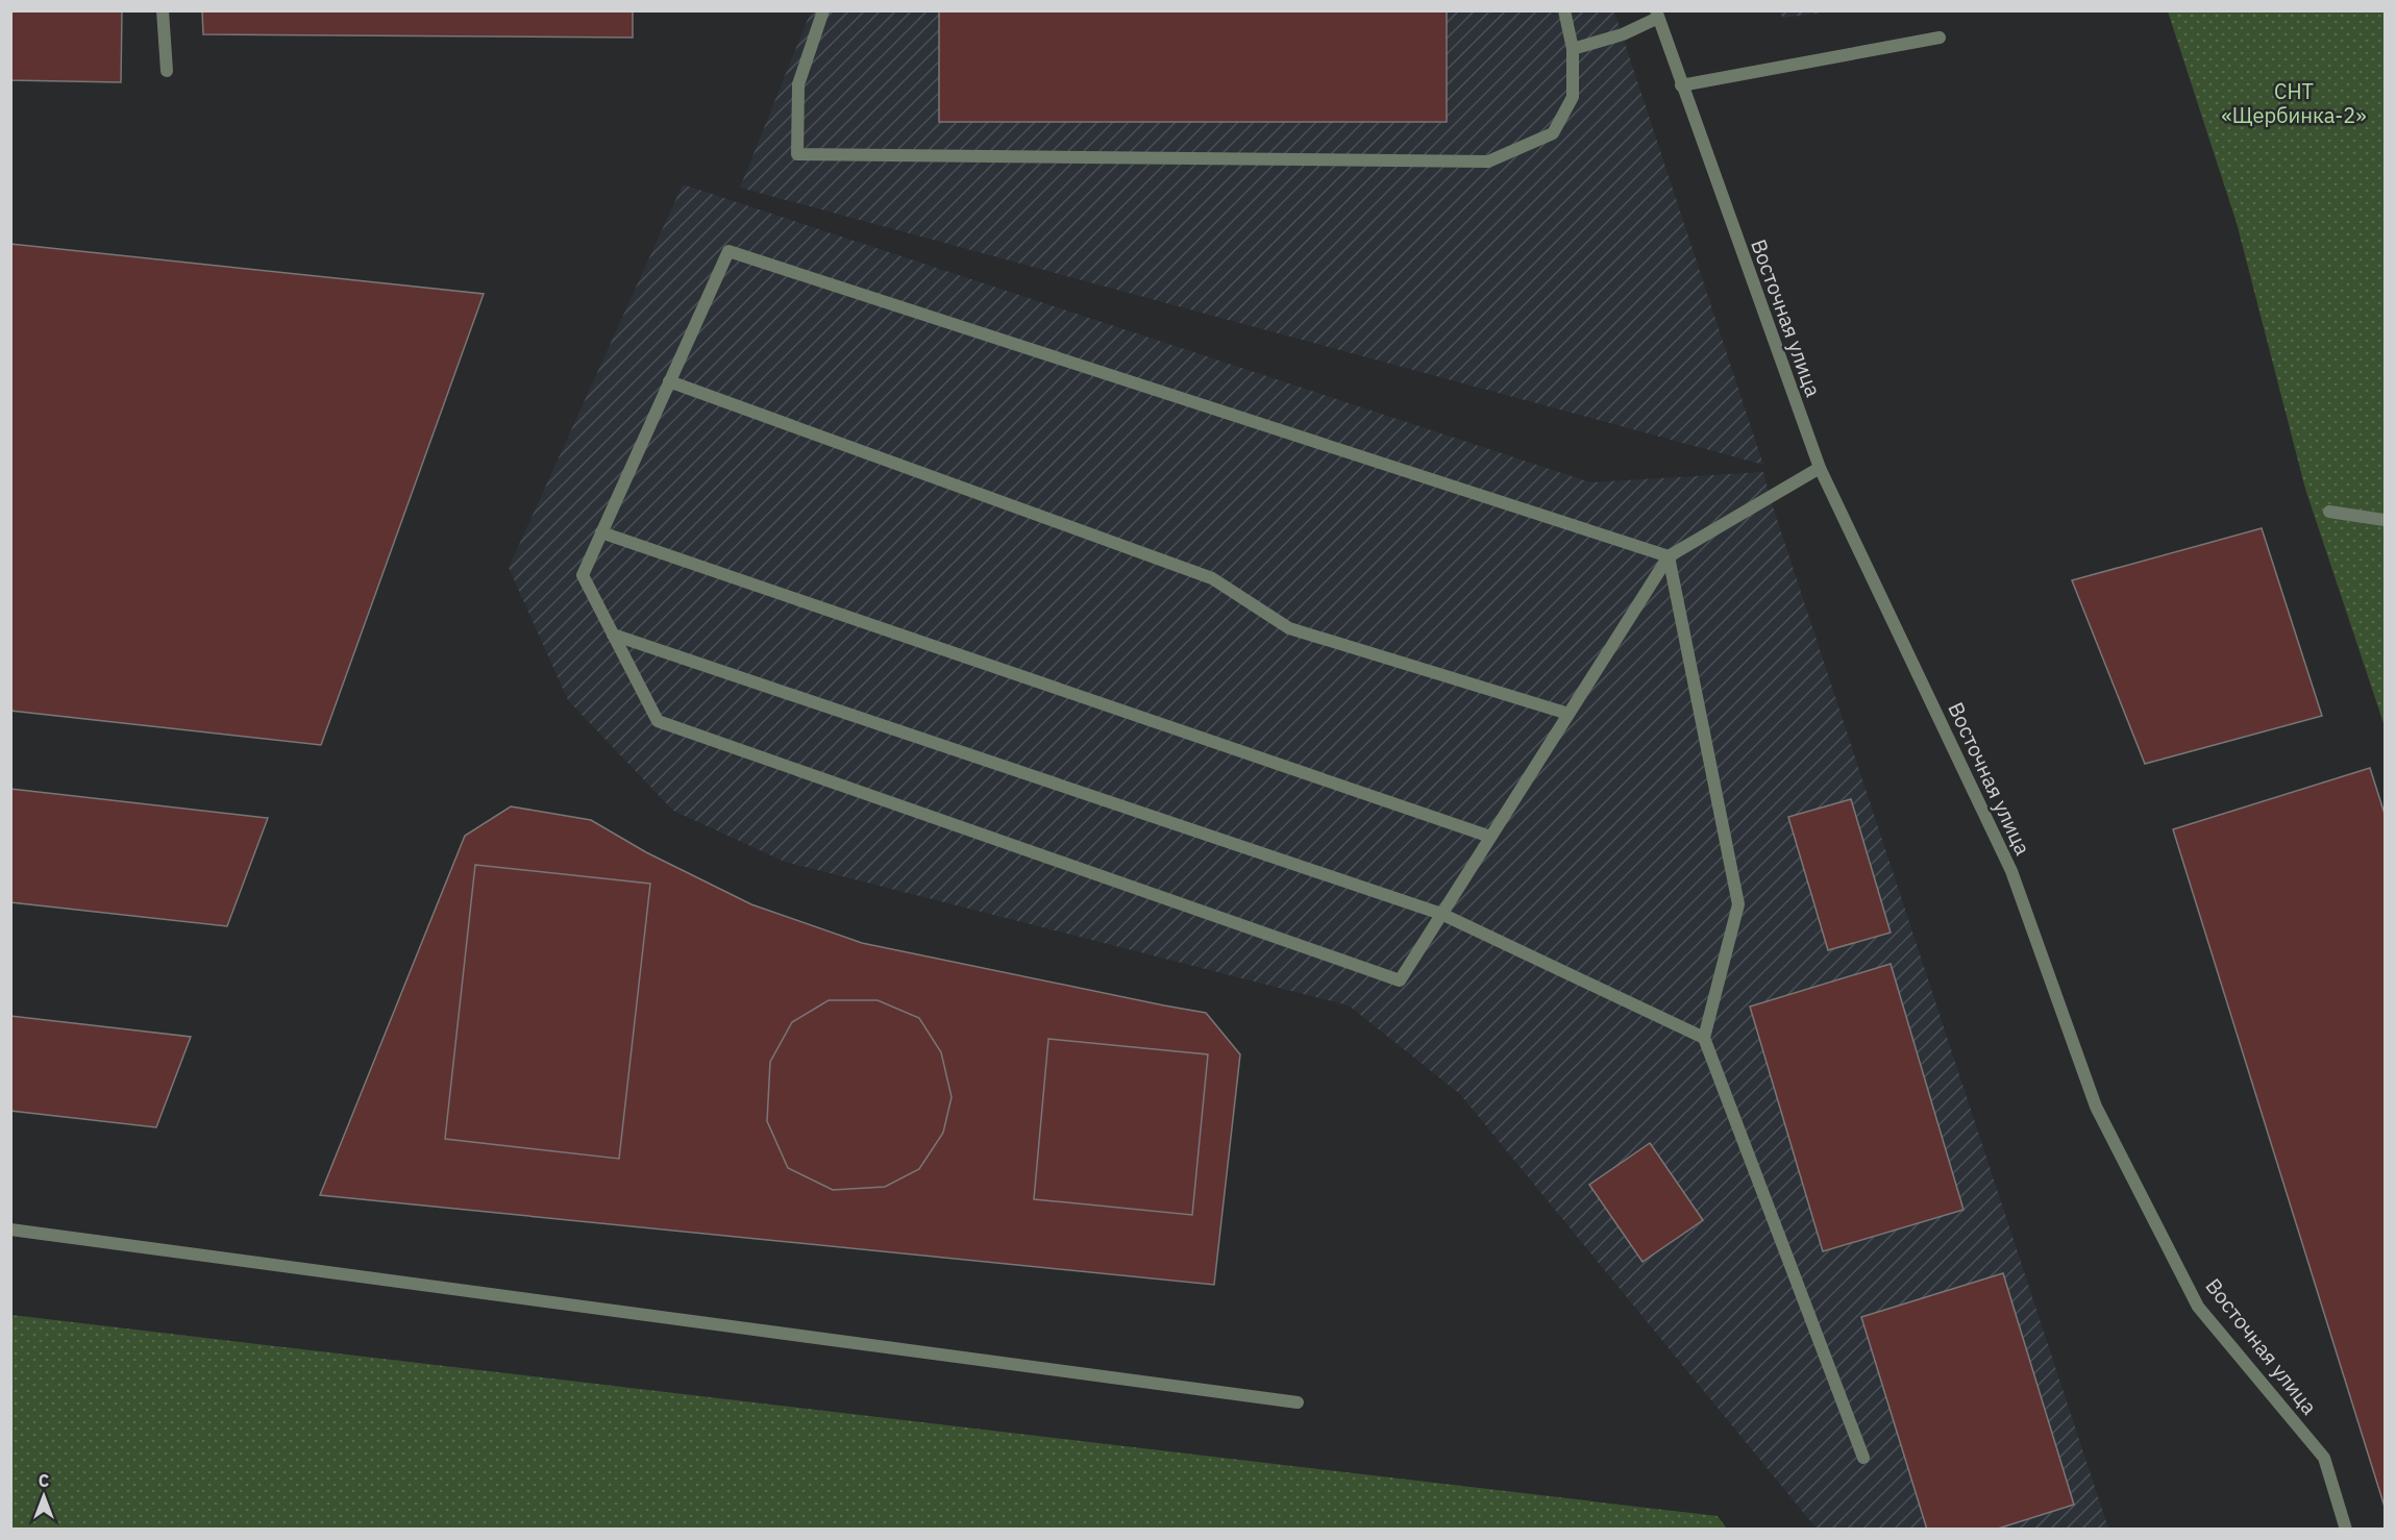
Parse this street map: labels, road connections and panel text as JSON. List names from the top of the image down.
{
  "streets": {
    "street": ["Восточная улица"]
  },
  "parks": ["СНТ «Щербинка-2»"],
  "north": "top"
}
